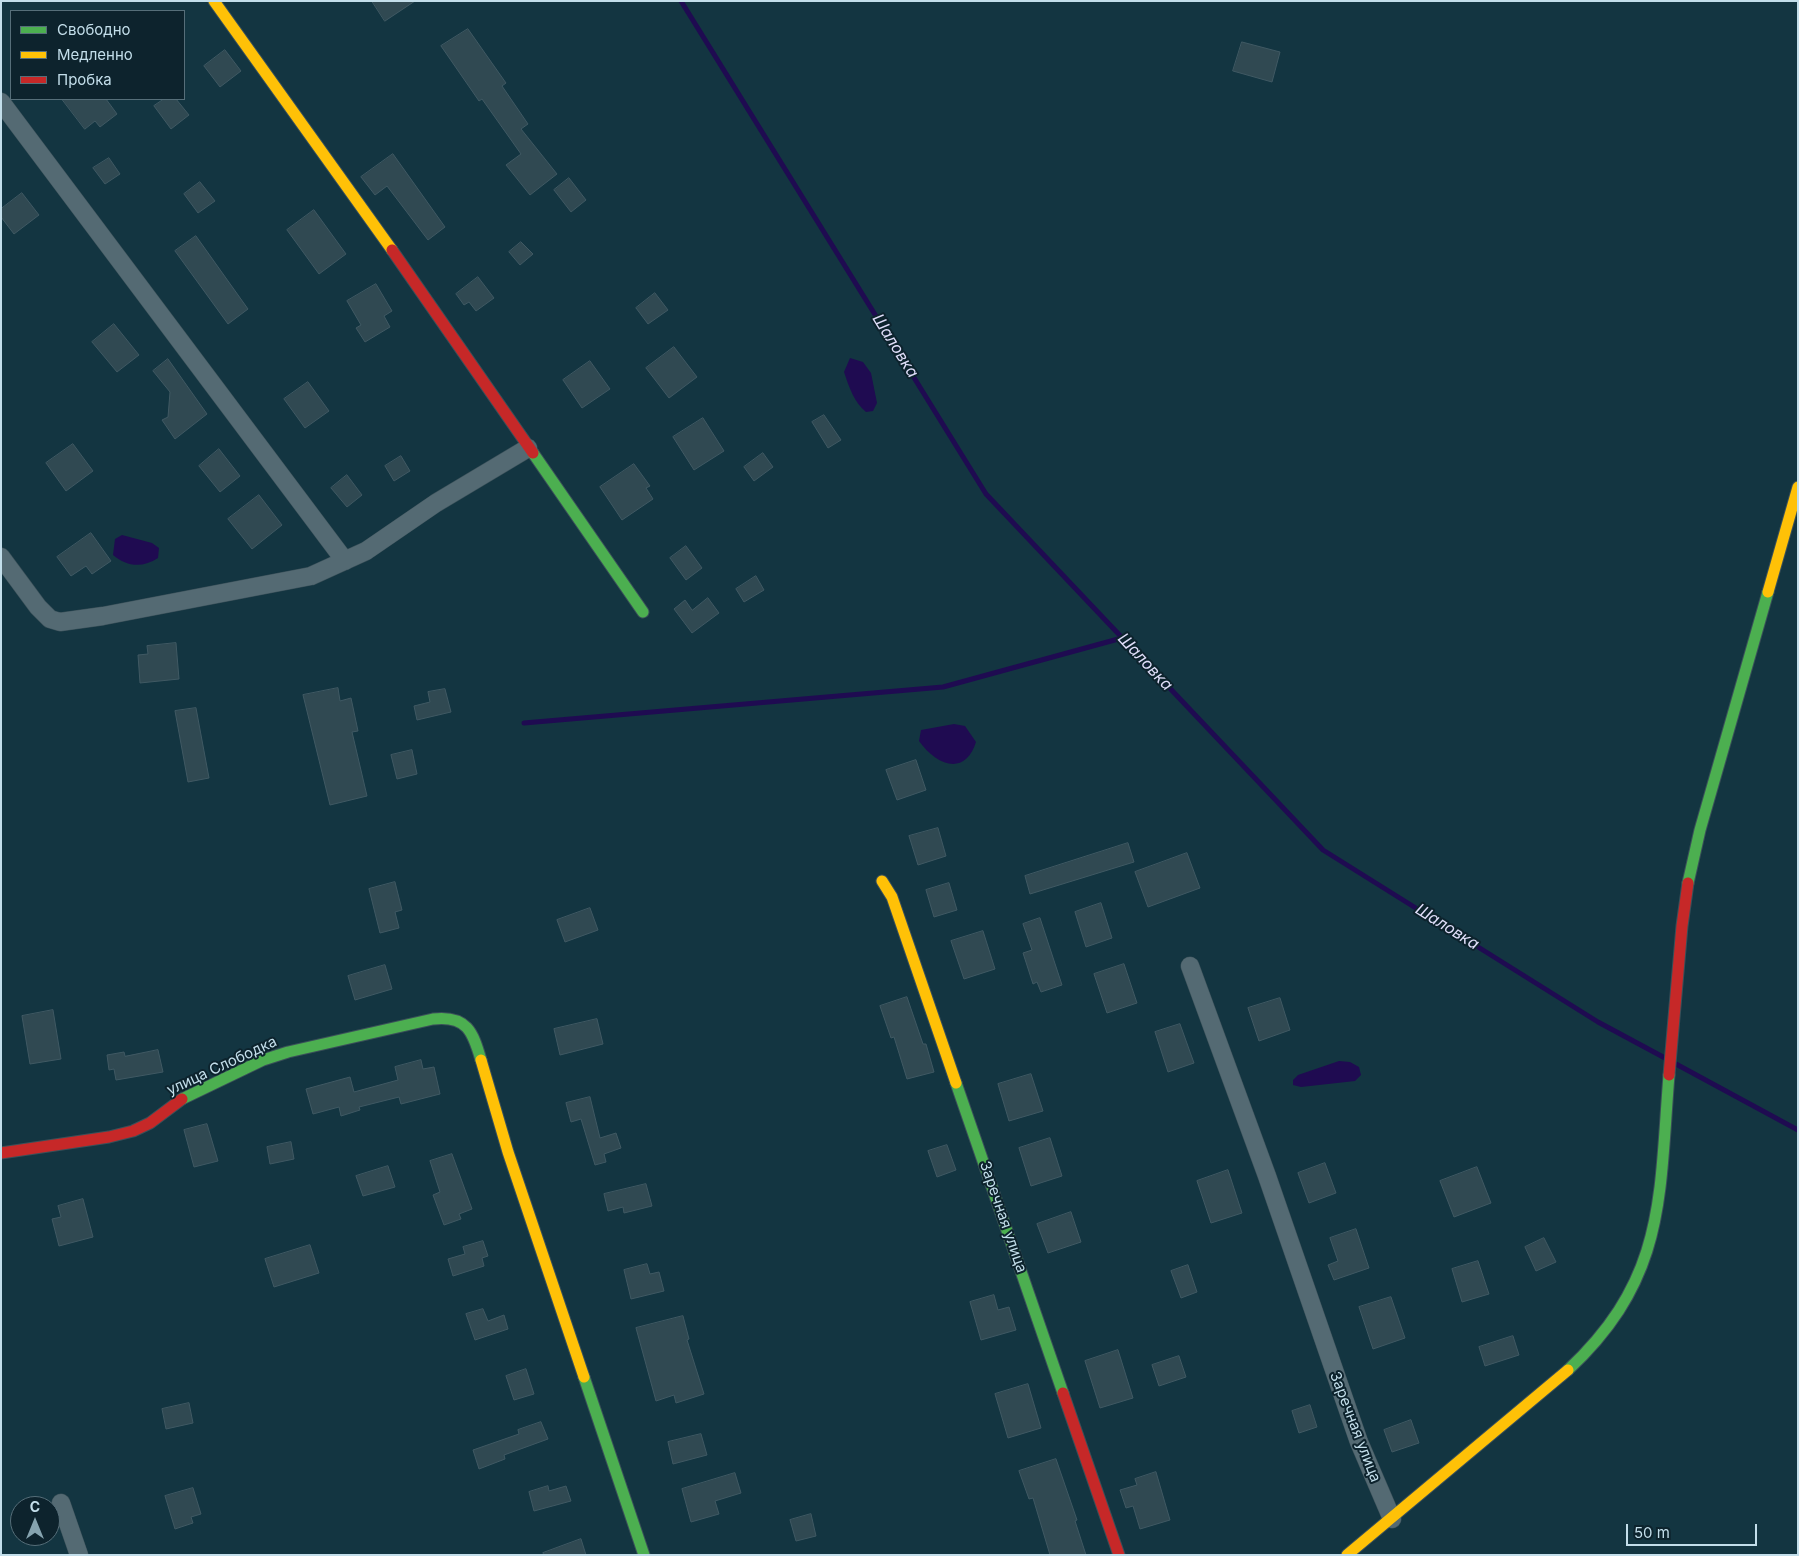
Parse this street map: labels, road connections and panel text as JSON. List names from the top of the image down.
{
  "streets": {
    "street": ["улица Слободка", "Заречная улица"]
  },
  "water": ["Шаловка"],
  "legend": ["Свободно", "Медленно", "Пробка"],
  "scale_bar": "50 m",
  "north": "top"
}
